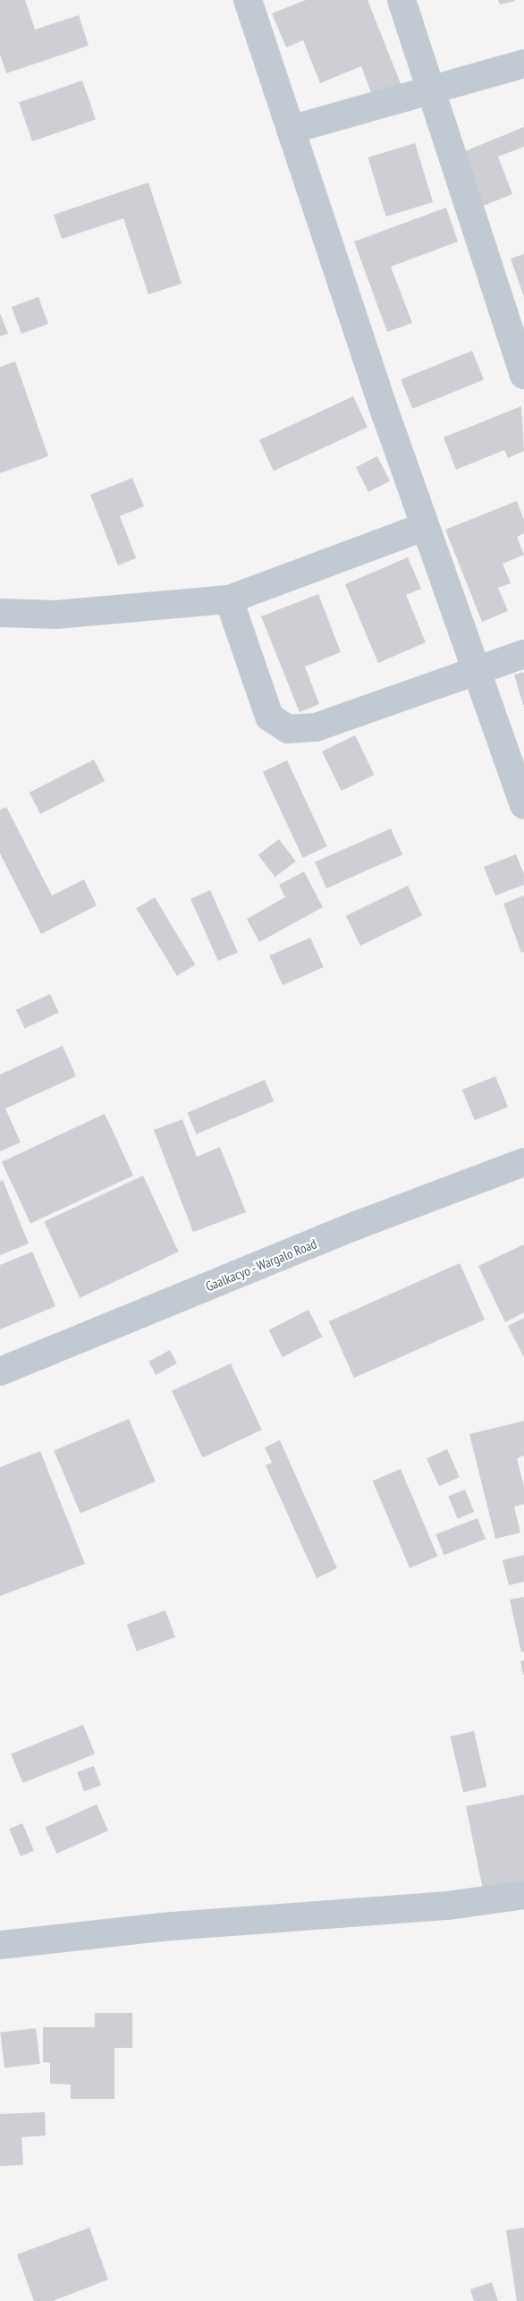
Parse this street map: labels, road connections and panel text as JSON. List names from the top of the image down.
{
  "streets": {
    "street": ["Gaalkacyo - Wargalo Road"]
  }
}
